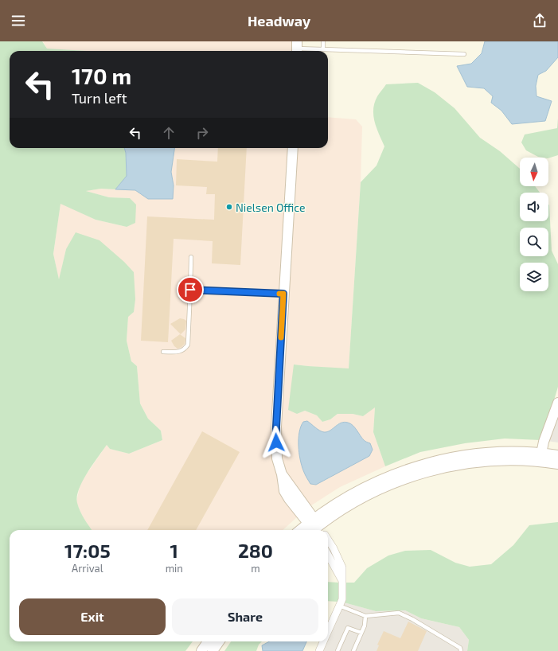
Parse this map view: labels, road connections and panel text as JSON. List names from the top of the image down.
{
  "places": ["Nielsen Office"],
  "north": "bottom",
  "page": {
    "header": "Headway",
    "turn": ["170 m", "Turn left"],
    "eta": [
      "17:05",
      "Arrival",
      "1",
      "min",
      "280",
      "m"
    ],
    "buttons": ["Exit", "Share"]
  }
}
